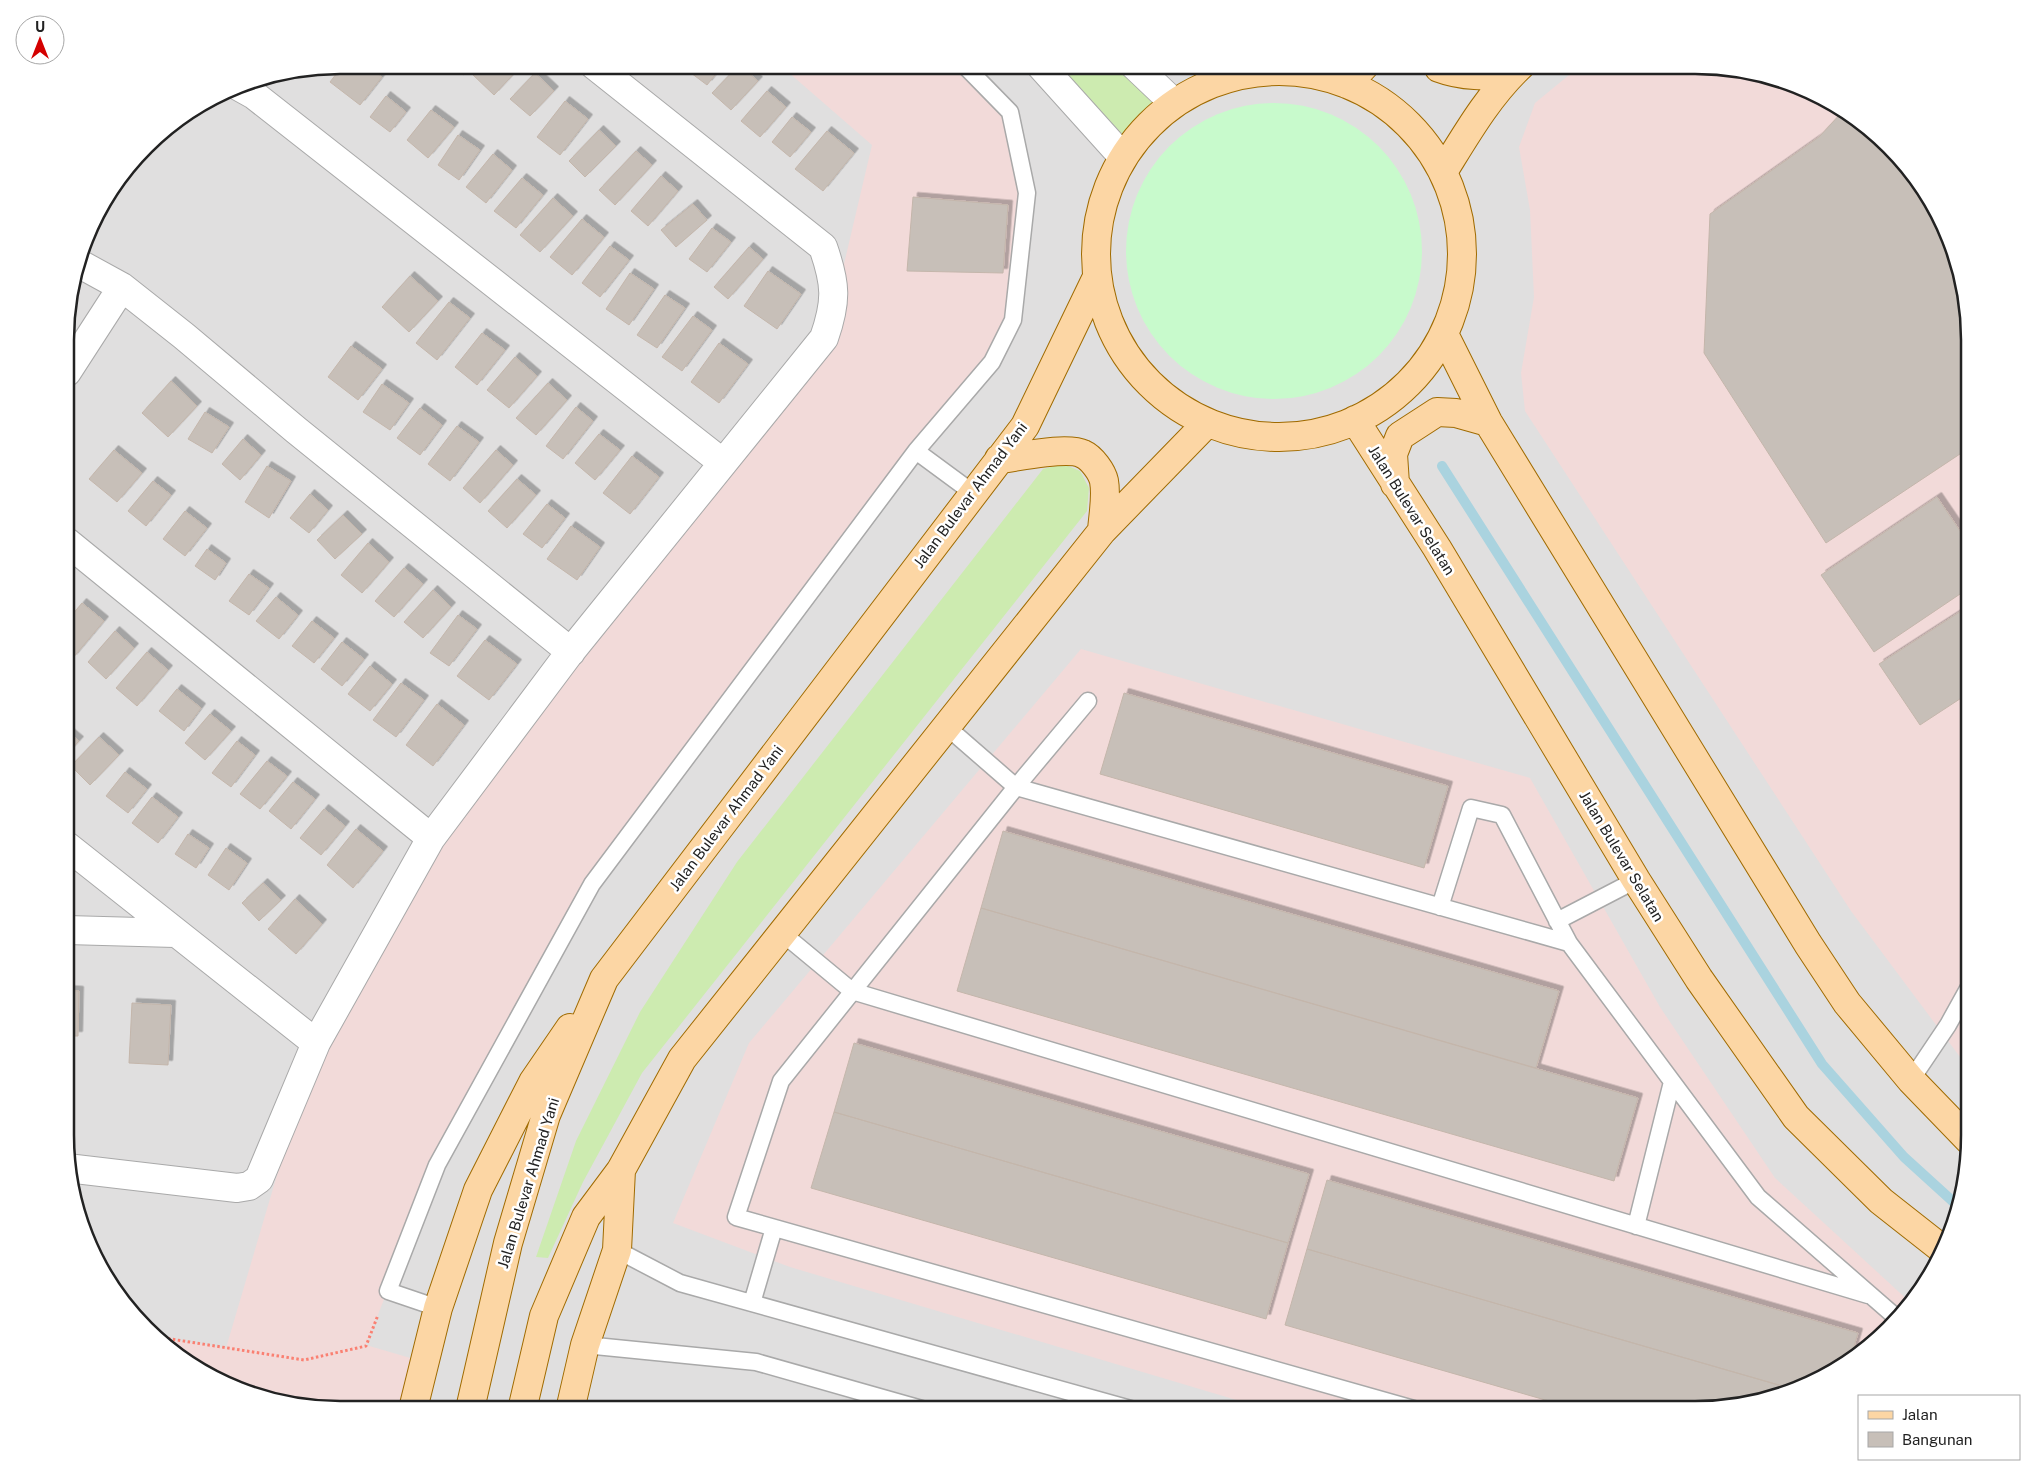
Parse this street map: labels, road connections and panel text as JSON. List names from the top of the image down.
{
  "streets": {
    "main road": ["Jalan Bulevar Ahmad Yani", "Jalan Bulevar Selatan"]
  },
  "legend": ["Jalan", "Bangunan"],
  "north": "top"
}
